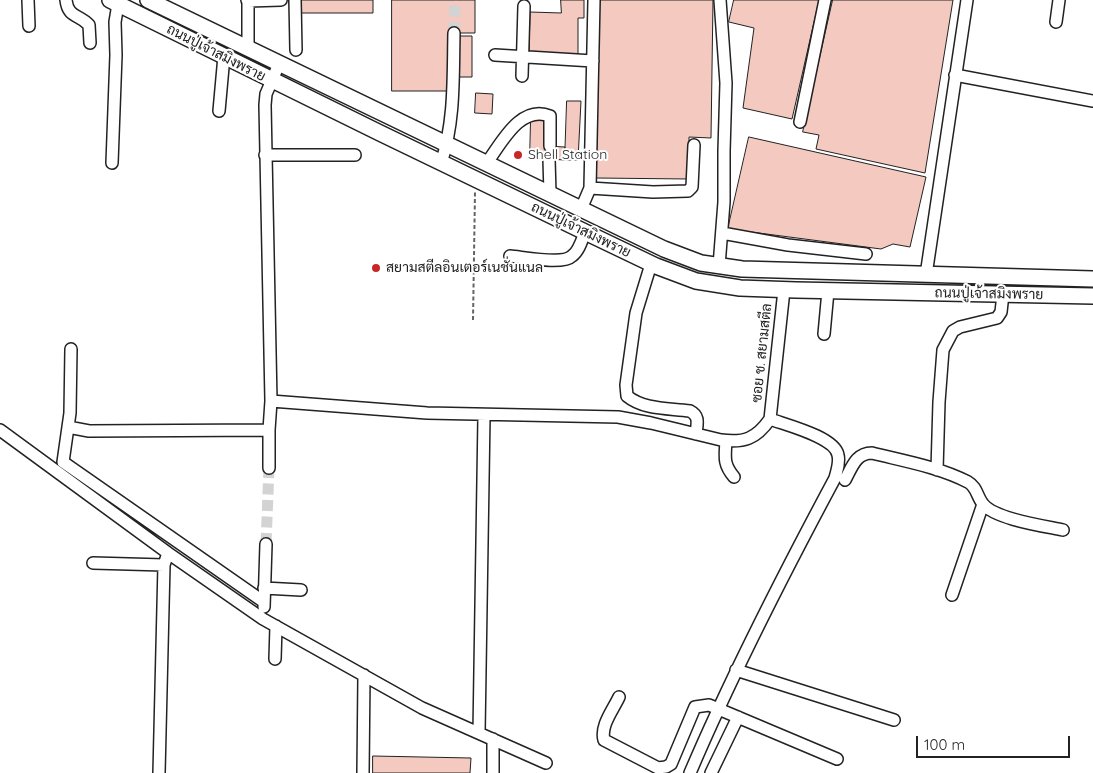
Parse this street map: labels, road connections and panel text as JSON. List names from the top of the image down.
{
  "streets": {
    "main road": ["ถนนปู่เจ้าสมิงพราย"],
    "street": ["ซอย ช. สยามสตีล"]
  },
  "crossings": [
    ["ถนนปู่เจ้าสมิงพราย", "ซอย ช. สยามสตีล"]
  ],
  "places": ["Shell Station", "สยามสตีลอินเตอร์เนชั่นแนล"],
  "scale_bar": "100 m"
}
